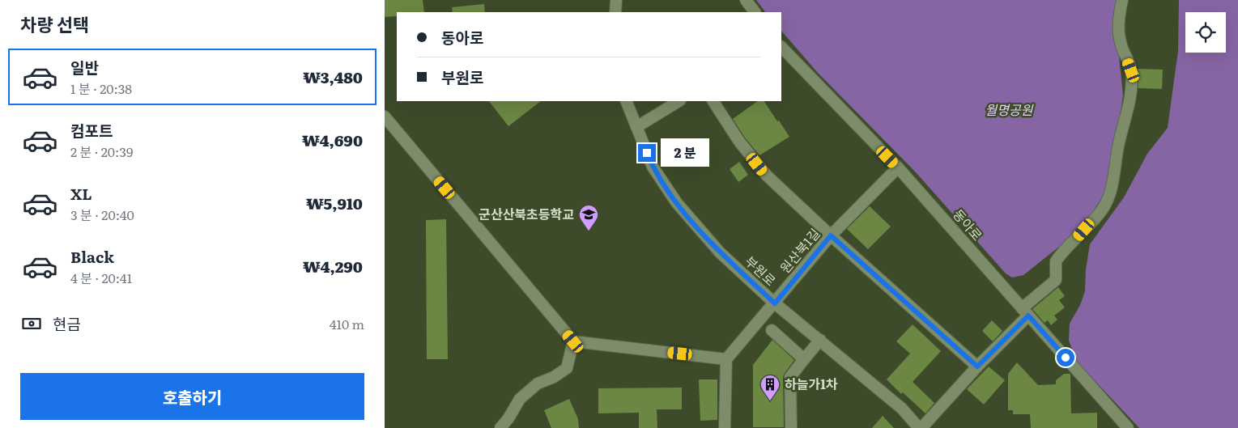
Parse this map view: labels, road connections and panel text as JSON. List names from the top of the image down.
{
  "streets": {
    "street": ["동아로", "원산북1길", "부원로"]
  },
  "crossings": [
    ["동아로", "원산북1길"],
    ["원산북1길", "부원로"]
  ],
  "parks": ["월명공원"],
  "places": {
    "school or university": ["군산산북초등학교"],
    "building": ["하늘가1차"]
  },
  "page": {
    "heading": "차량 선택",
    "banner": ["동아로", "부원로"],
    "list": [
      {
        "name": "일반",
        "note": "1 분 · 20:38",
        "value": "₩3,480"
      },
      {
        "name": "컴포트",
        "note": "2 분 · 20:39",
        "value": "₩4,690"
      },
      {
        "name": "XL",
        "note": "3 분 · 20:40",
        "value": "₩5,910"
      },
      {
        "name": "Black",
        "note": "4 분 · 20:41",
        "value": "₩4,290"
      }
    ],
    "bubble": "2 분",
    "pay": ["현금", "410 m"],
    "buttons": "호출하기"
  }
}
